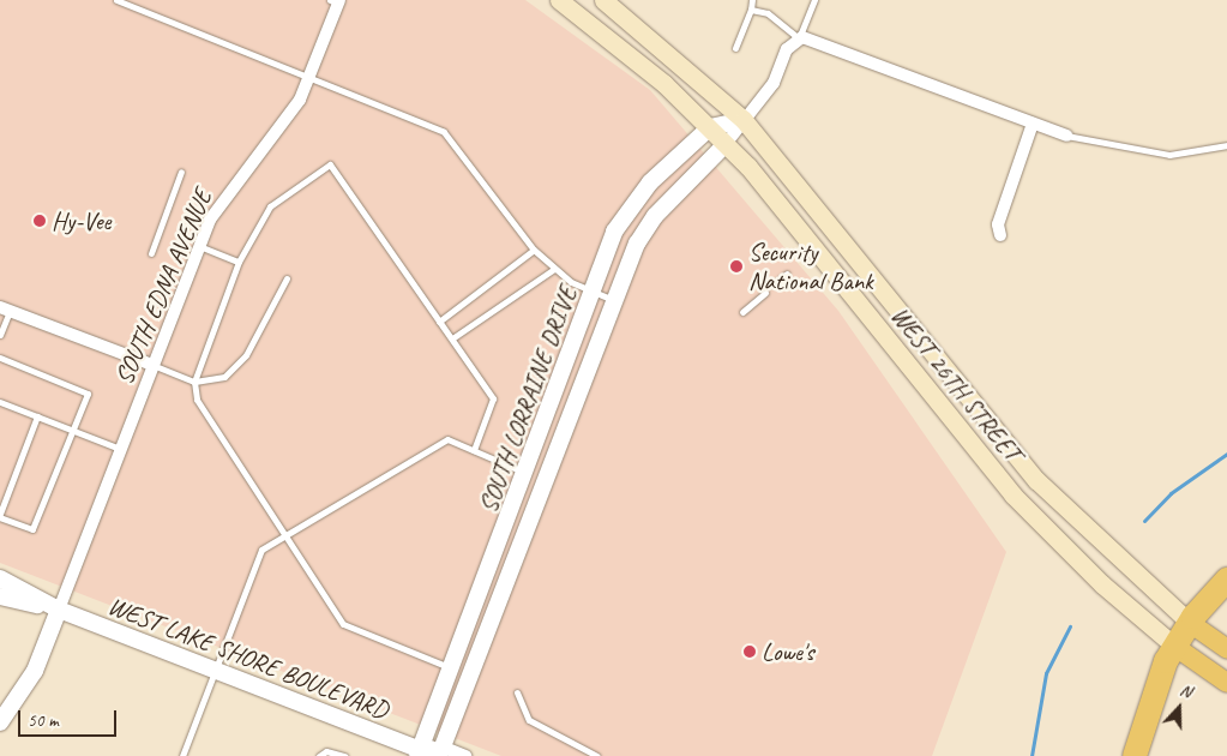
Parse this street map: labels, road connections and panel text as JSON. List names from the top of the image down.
{
  "streets": {
    "main road": ["WEST 26TH STREET"],
    "street": ["SOUTH EDNA AVENUE", "SOUTH LORRAINE DRIVE", "WEST LAKE SHORE BOULEVARD"]
  },
  "crossings": [
    ["SOUTH EDNA AVENUE", "WEST LAKE SHORE BOULEVARD"],
    ["WEST 26TH STREET", "SOUTH LORRAINE DRIVE"],
    ["SOUTH LORRAINE DRIVE", "WEST LAKE SHORE BOULEVARD"]
  ],
  "places": ["Hy-Vee", "Security National Bank", "Lowe's"],
  "scale_bar": "50 m",
  "north": "top"
}
